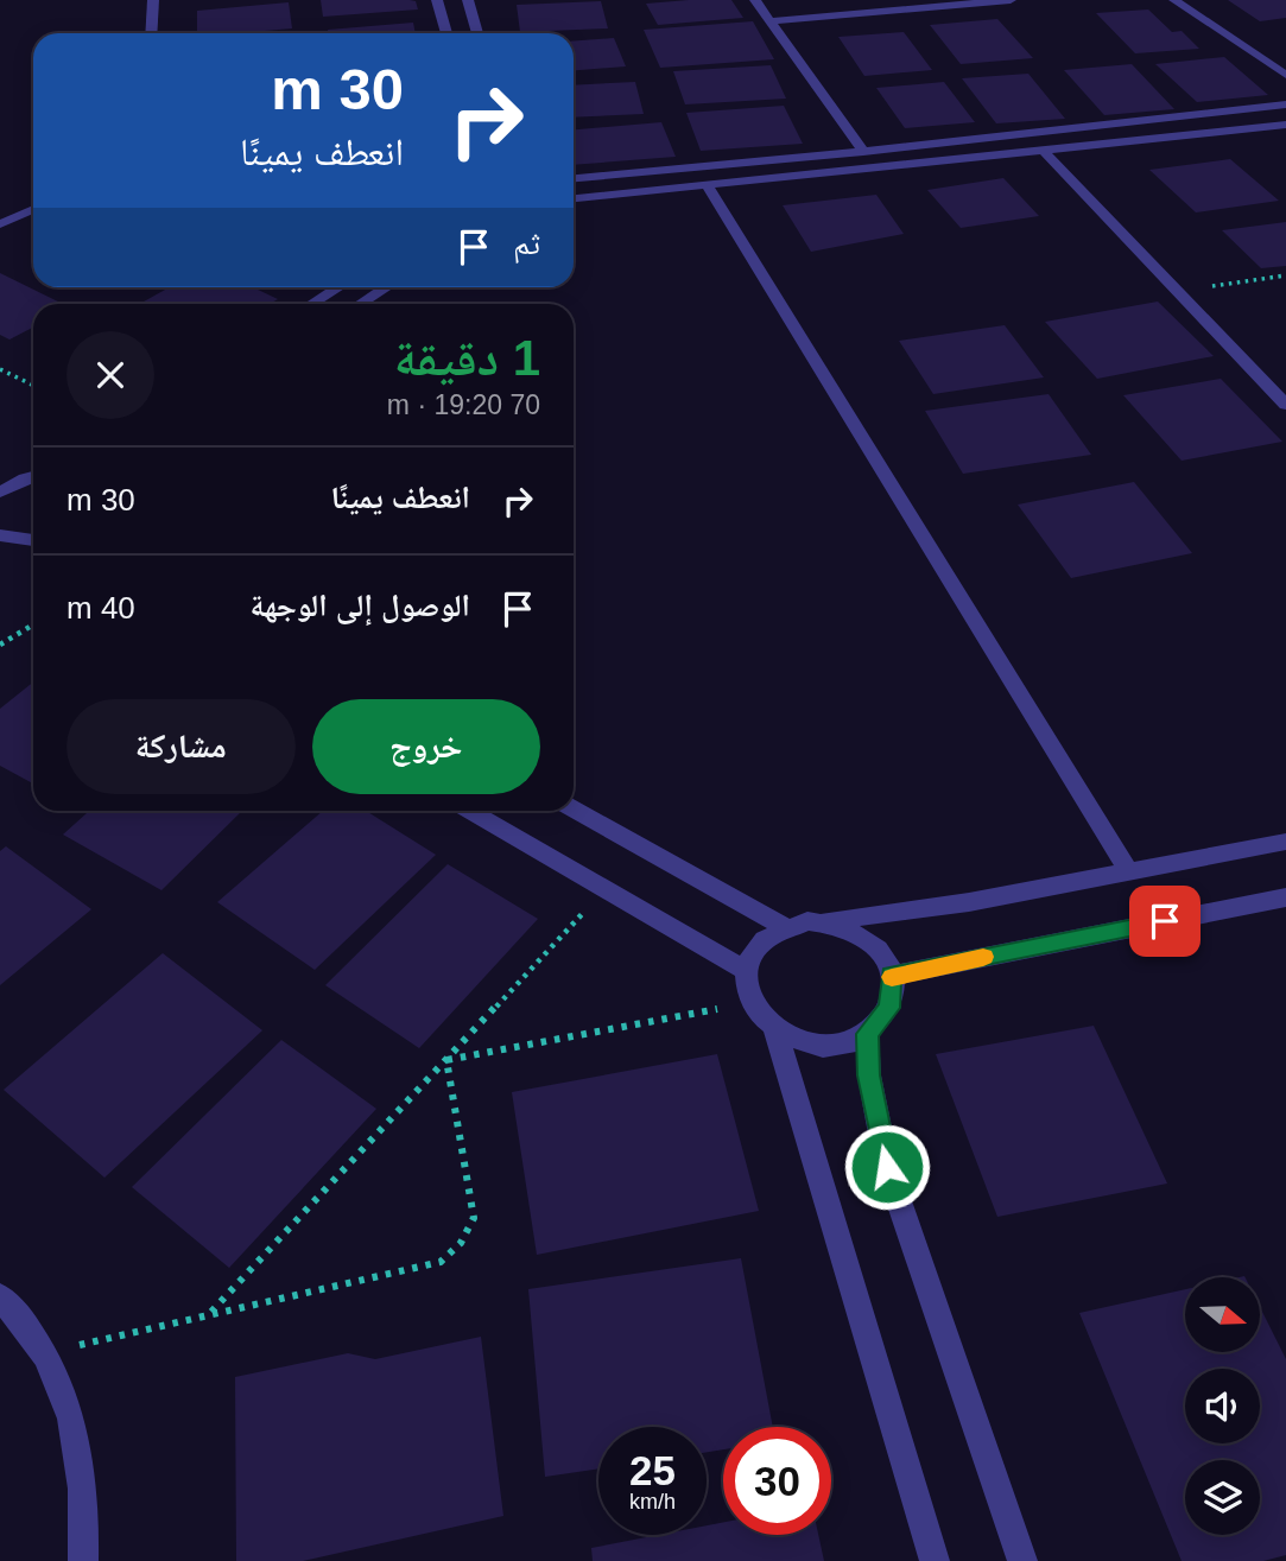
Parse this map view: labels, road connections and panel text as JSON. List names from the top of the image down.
{
  "north": "right",
  "page": {
    "turn": ["30 m", "انعطف يمينًا"],
    "then": "ثم",
    "heading": ["1 دقيقة", "70 m · 19:20"],
    "list": [
      {
        "name": "انعطف يمينًا",
        "value": "30 m"
      },
      {
        "name": "الوصول إلى الوجهة",
        "value": "40 m"
      }
    ],
    "buttons": ["خروج", "مشاركة"],
    "speed": "25 km/h",
    "limit": "30"
  }
}
